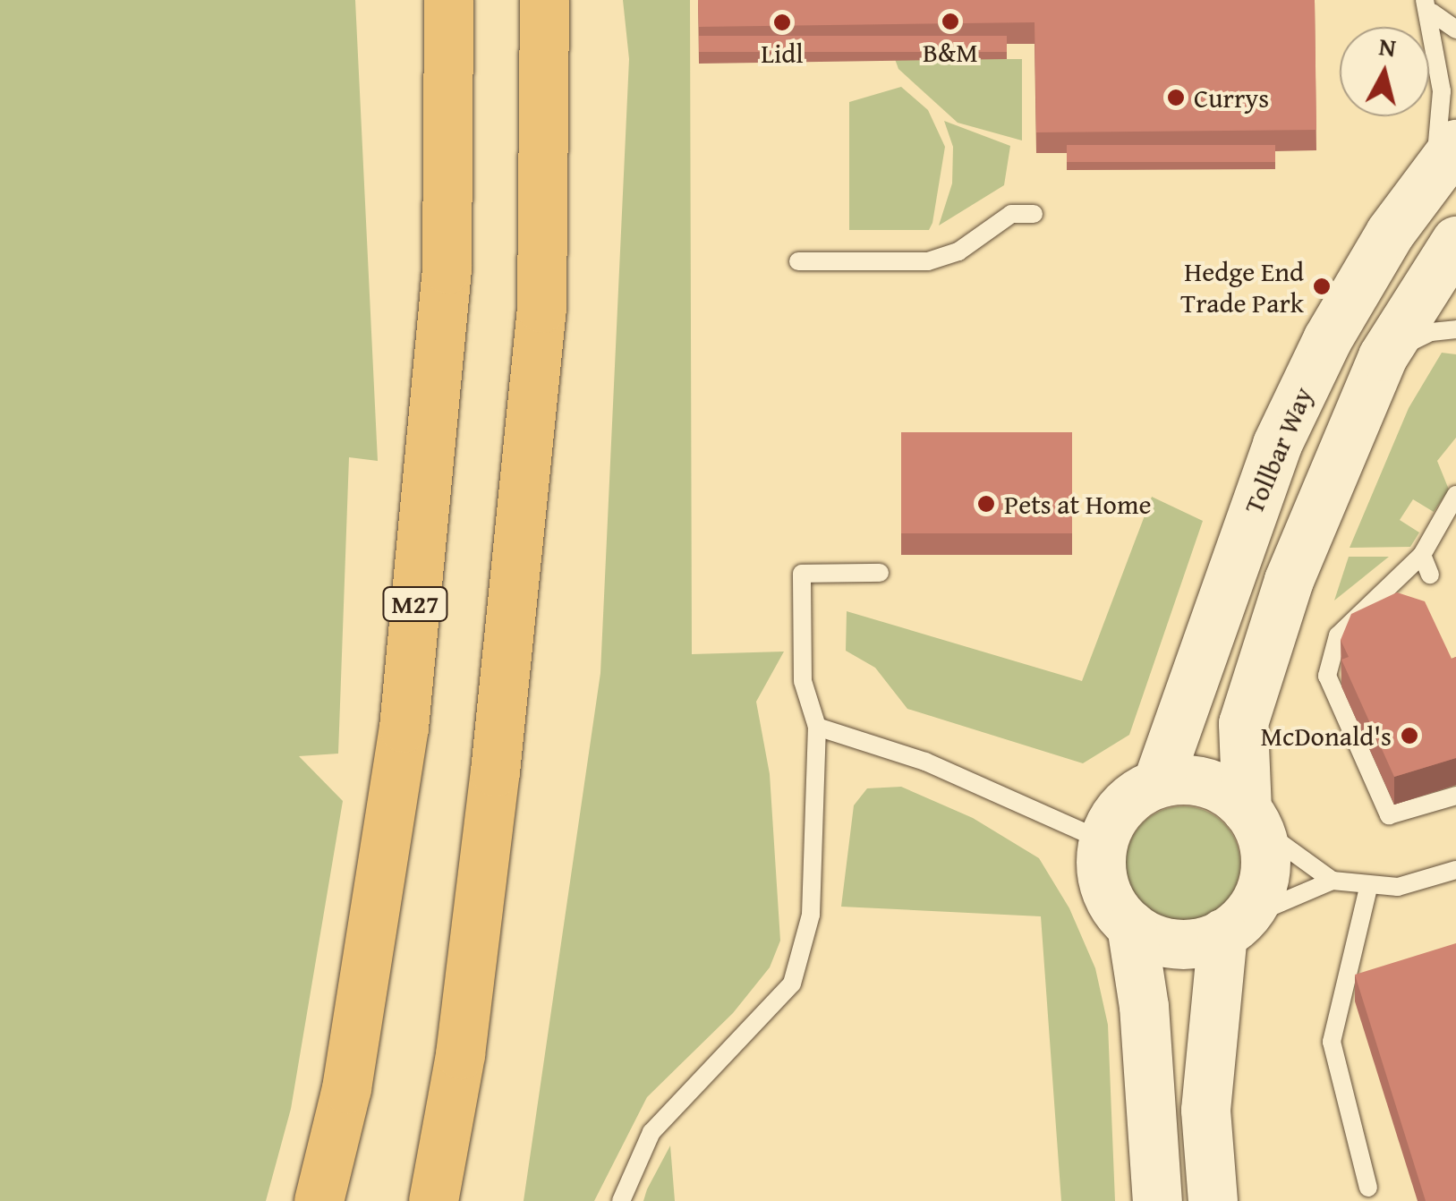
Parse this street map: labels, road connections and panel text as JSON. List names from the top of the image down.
{
  "streets": {
    "highway": ["M27"],
    "main road": ["Tollbar Way"]
  },
  "places": [
    "B&M",
    "Lidl",
    "Currys",
    "Hedge End Trade Park",
    "Pets at Home",
    "McDonald's"
  ],
  "north": "top"
}
